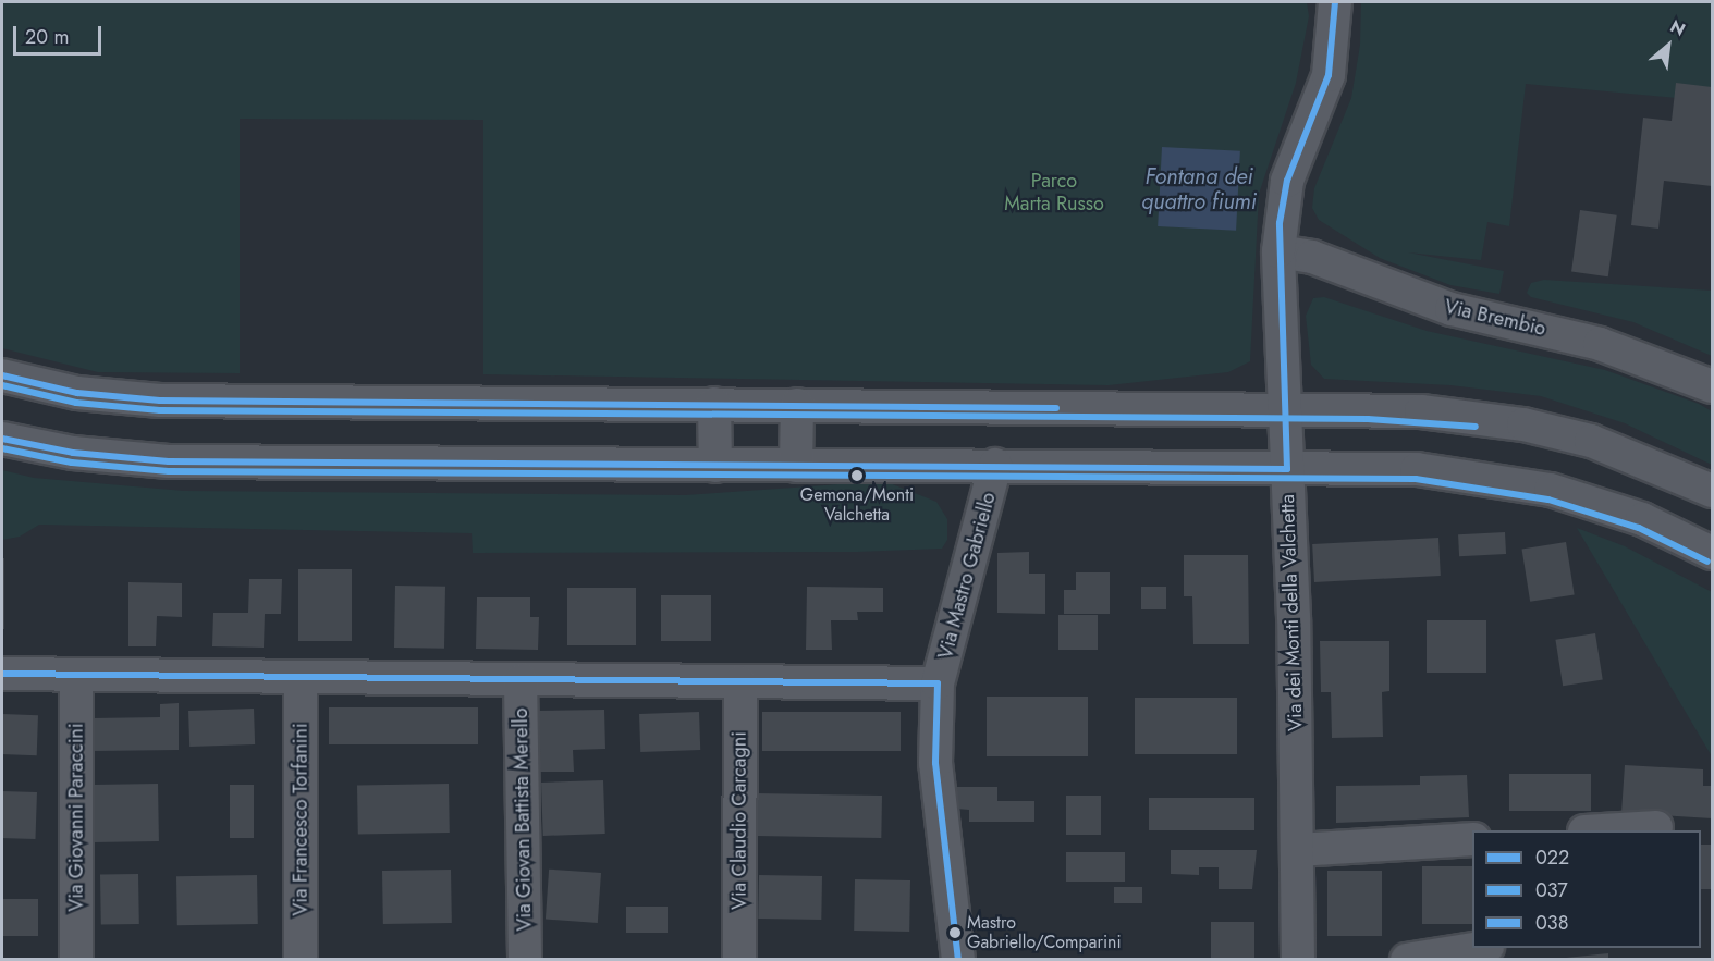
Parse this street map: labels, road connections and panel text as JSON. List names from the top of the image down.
{
  "streets": {
    "street": [
      "Via Brembio",
      "Via Mastro Gabriello",
      "Via dei Monti della Valchetta",
      "Via Giovanni Paraccini",
      "Via Francesco Torfanini",
      "Via Giovan Battista Merello",
      "Via Claudio Carcagni"
    ]
  },
  "crossings": [
    ["Via Brembio", "Via dei Monti della Valchetta"]
  ],
  "water": ["Fontana dei quattro fiumi"],
  "parks": ["Parco Marta Russo"],
  "places": ["Gemona/Monti Valchetta", "Mastro Gabriello/Comparini"],
  "lines": ["transit line 022", "transit line 037", "transit line 038"],
  "legend": ["022", "037", "038"],
  "scale_bar": "20 m",
  "north": "top right"
}
